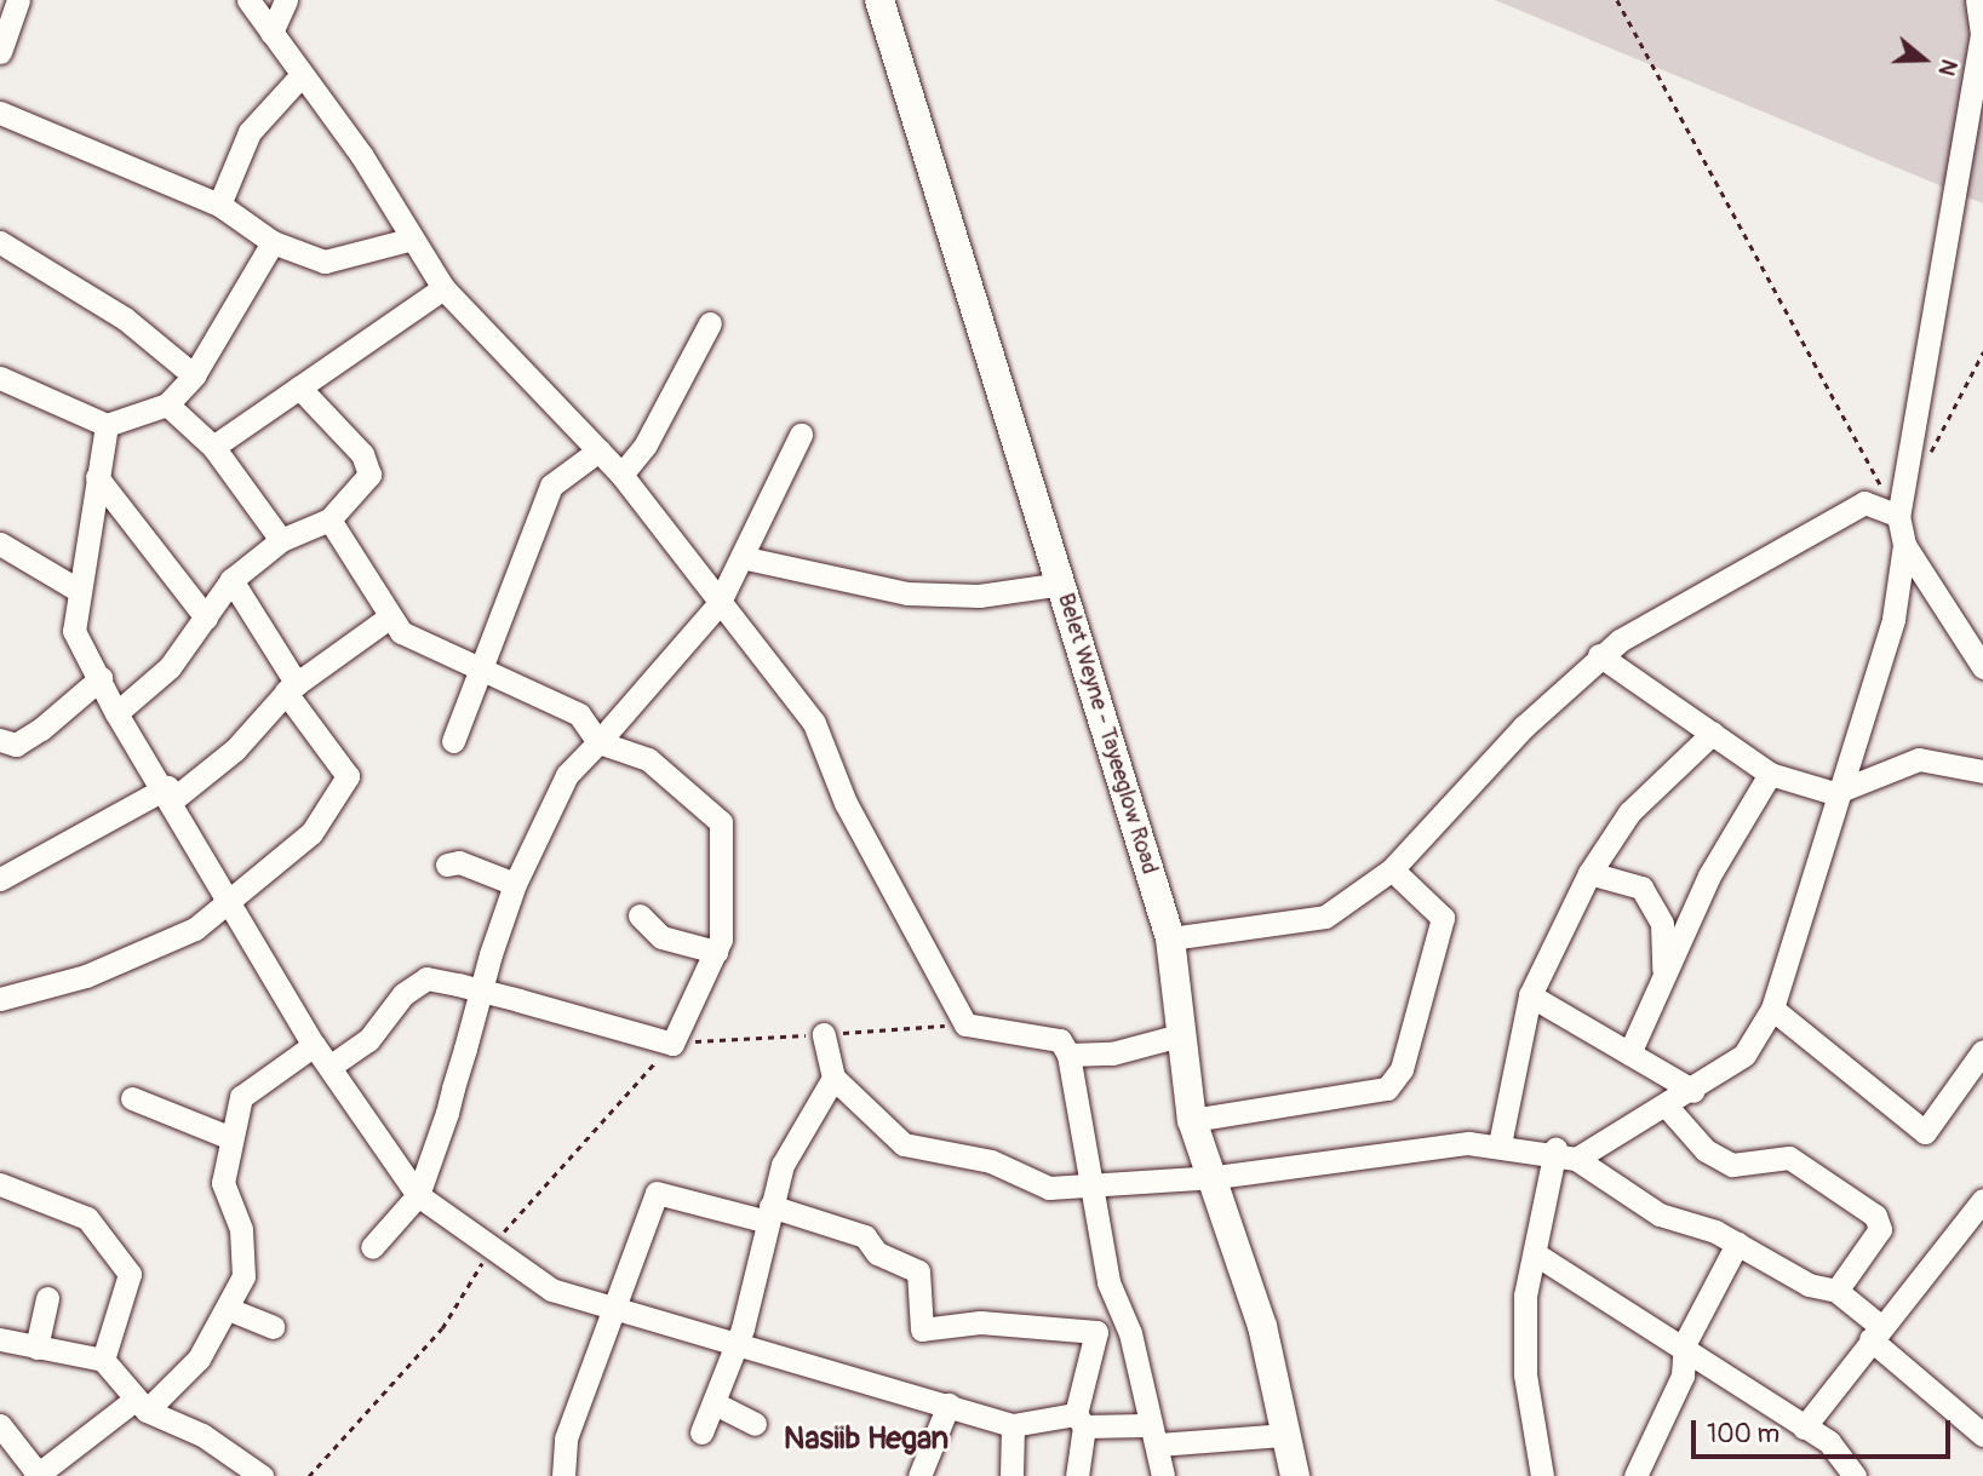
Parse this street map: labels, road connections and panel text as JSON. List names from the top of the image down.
{
  "streets": {
    "main road": ["Belet Weyne - Tayeeglow Road"]
  },
  "districts": ["Nasiib Hegan"],
  "scale_bar": "100 m",
  "north": "right"
}
